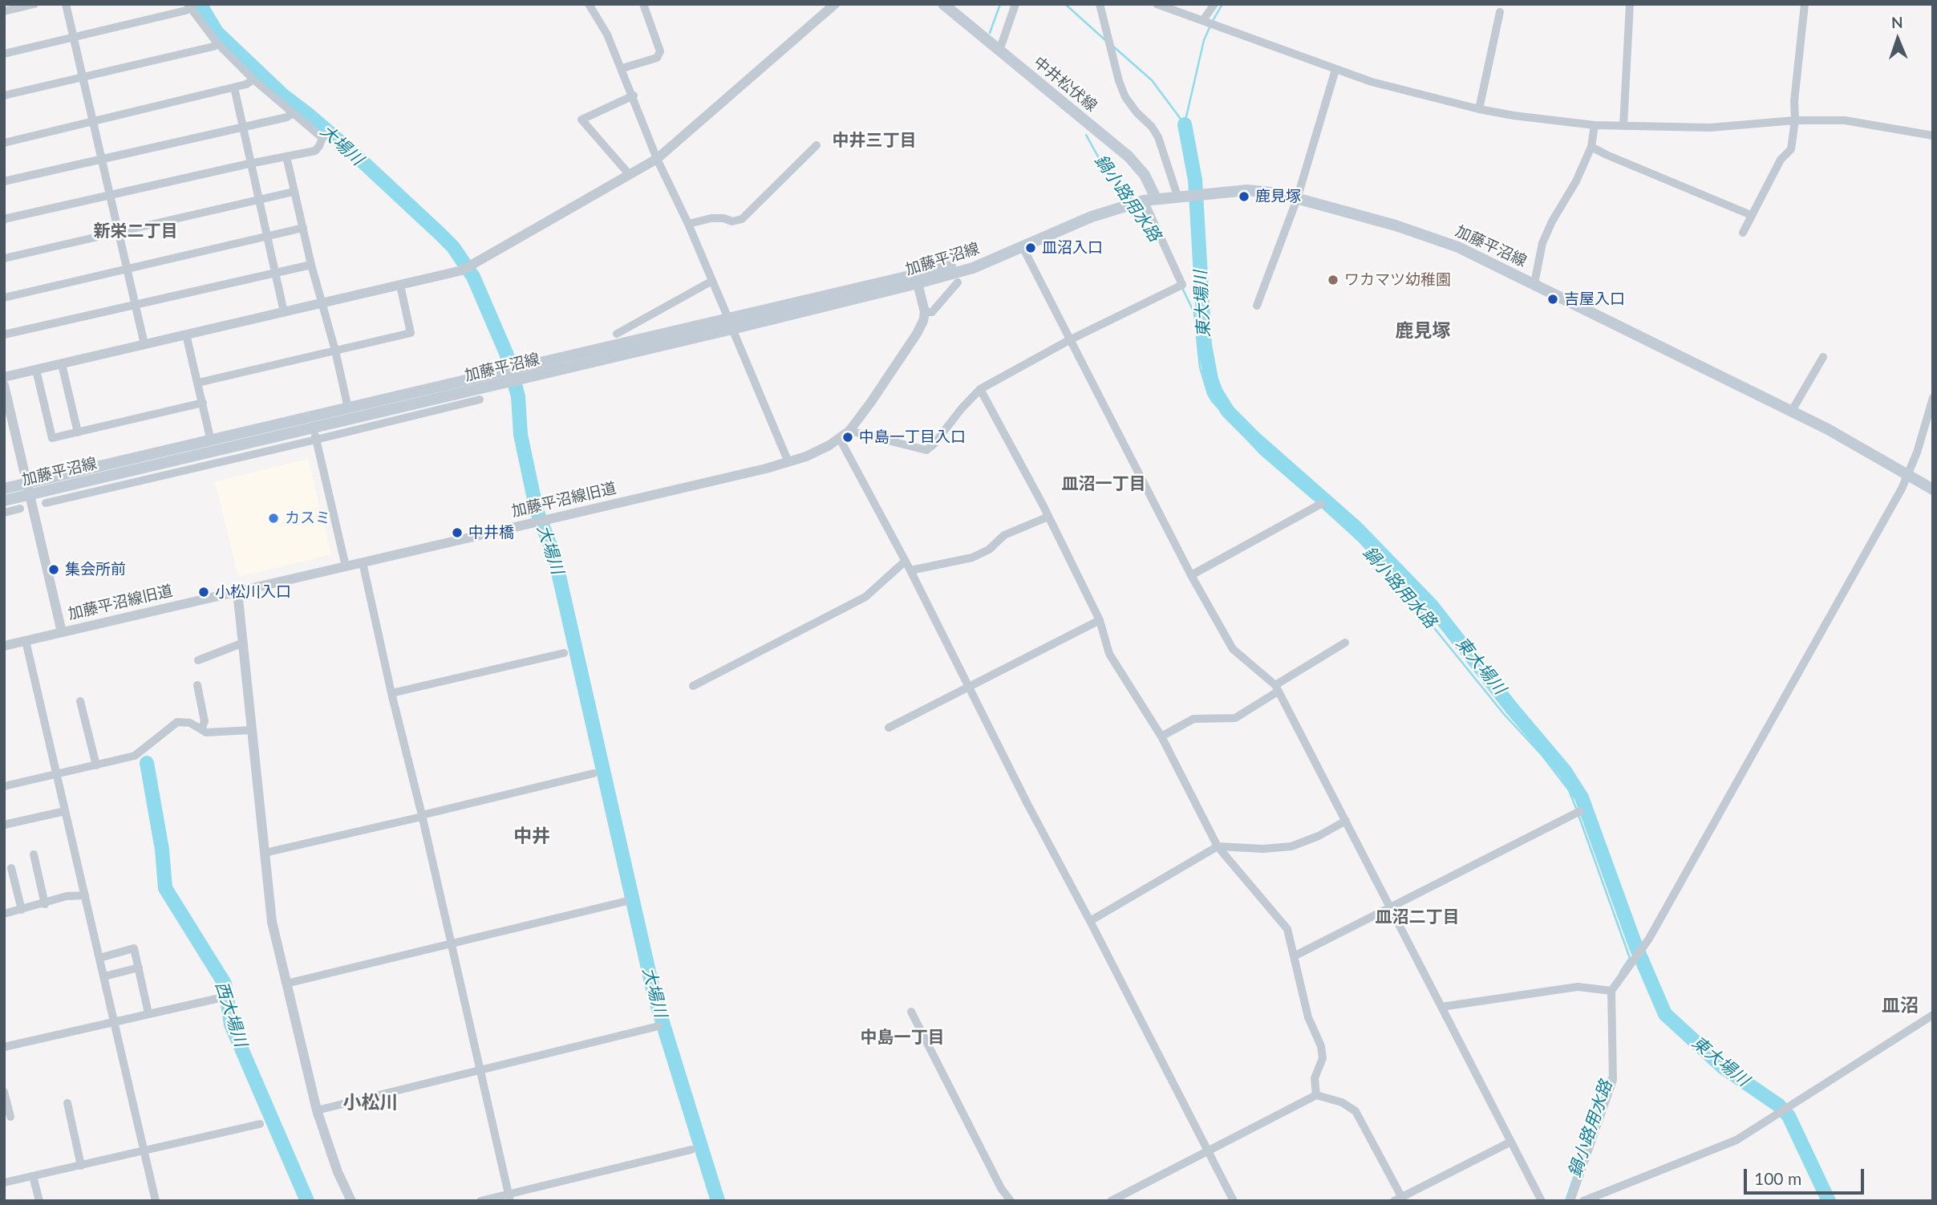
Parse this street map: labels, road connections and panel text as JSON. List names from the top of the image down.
{
  "streets": {
    "main road": ["中井松伏線", "加藤平沼線"],
    "street": ["加藤平沼線旧道"]
  },
  "crossings": [
    ["中井松伏線", "加藤平沼線"]
  ],
  "districts": [
    "中井三丁目",
    "新栄二丁目",
    "鹿見塚",
    "皿沼一丁目",
    "中井",
    "皿沼二丁目",
    "皿沼",
    "中島一丁目",
    "小松川"
  ],
  "water": [
    "大場川",
    "鍋小路用水路",
    "東大場川",
    "西大場川"
  ],
  "places": [
    "鹿見塚",
    "皿沼入口",
    "ワカマツ幼稚園",
    "吉屋入口",
    "中島一丁目入口",
    "カスミ",
    "中井橋",
    "集会所前",
    "小松川入口"
  ],
  "scale_bar": "100 m",
  "north": "top"
}
